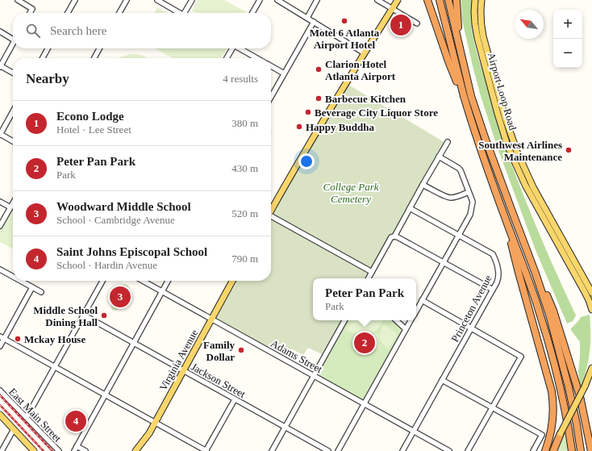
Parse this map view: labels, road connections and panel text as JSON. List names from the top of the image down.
{
  "streets": {
    "main road": ["Airport Loop Road", "Virginia Avenue"],
    "street": [
      "Princeton Avenue",
      "Adams Street",
      "Jackson Street",
      "East Main Street"
    ]
  },
  "crossings": [
    ["Princeton Avenue", "Adams Street"],
    ["Adams Street", "Virginia Avenue"],
    ["Virginia Avenue", "Jackson Street"]
  ],
  "parks": ["College Park Cemetery"],
  "places": [
    "Motel 6 Atlanta Airport Hotel",
    "Clarion Hotel Atlanta Airport",
    "Barbecue Kitchen",
    "Beverage City Liquor Store",
    "Happy Buddha",
    "Southwest Airlines Maintenance",
    "Middle School Dining Hall",
    "Mckay House",
    "Family Dollar"
  ],
  "north": "top left",
  "page": {
    "map_buttons": ["+", "−"],
    "pins": [
      "1",
      "3",
      "2",
      "4"
    ],
    "search": "Search here",
    "heading": ["Nearby", "4 results"],
    "list": [
      {
        "mark": "1",
        "name": "Econo Lodge",
        "note": "Hotel · Lee Street",
        "value": "380 m"
      },
      {
        "mark": "2",
        "name": "Peter Pan Park",
        "note": "Park",
        "value": "430 m"
      },
      {
        "mark": "3",
        "name": "Woodward Middle School",
        "note": "School · Cambridge Avenue",
        "value": "520 m"
      },
      {
        "mark": "4",
        "name": "Saint Johns Episcopal School",
        "note": "School · Hardin Avenue",
        "value": "790 m"
      }
    ],
    "popup": ["Peter Pan Park", "Park"]
  }
}
